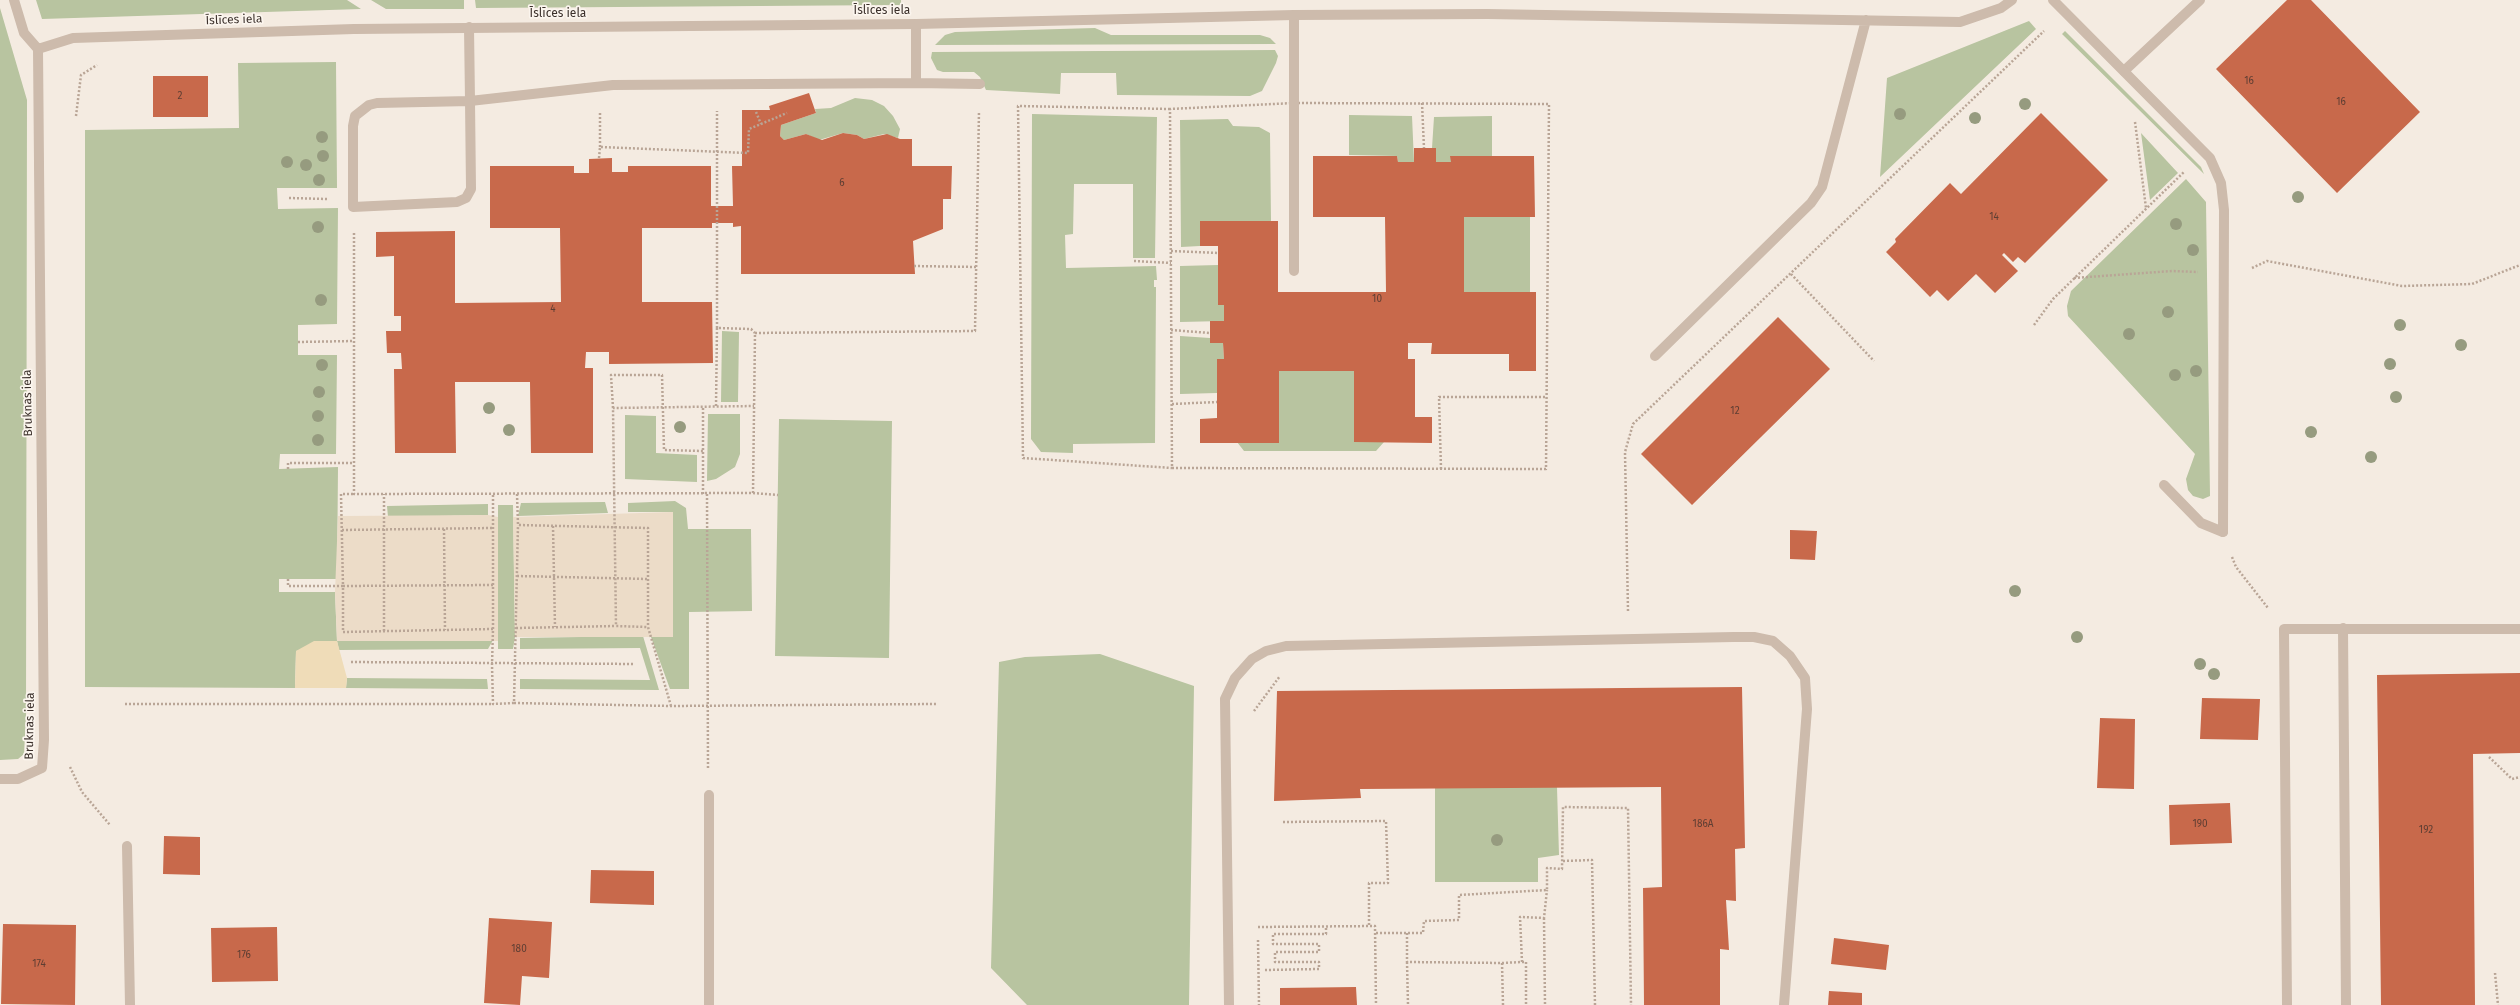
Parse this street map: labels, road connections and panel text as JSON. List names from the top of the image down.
{
  "streets": {
    "street": ["Īslīces iela", "Bruknas iela"]
  },
  "crossings": [
    ["Īslīces iela", "Bruknas iela"]
  ],
  "house_numbers": [
    "16",
    "2",
    "16",
    "6",
    "14",
    "10",
    "4",
    "12",
    "186A",
    "190",
    "192",
    "180",
    "176",
    "174"
  ]
}
